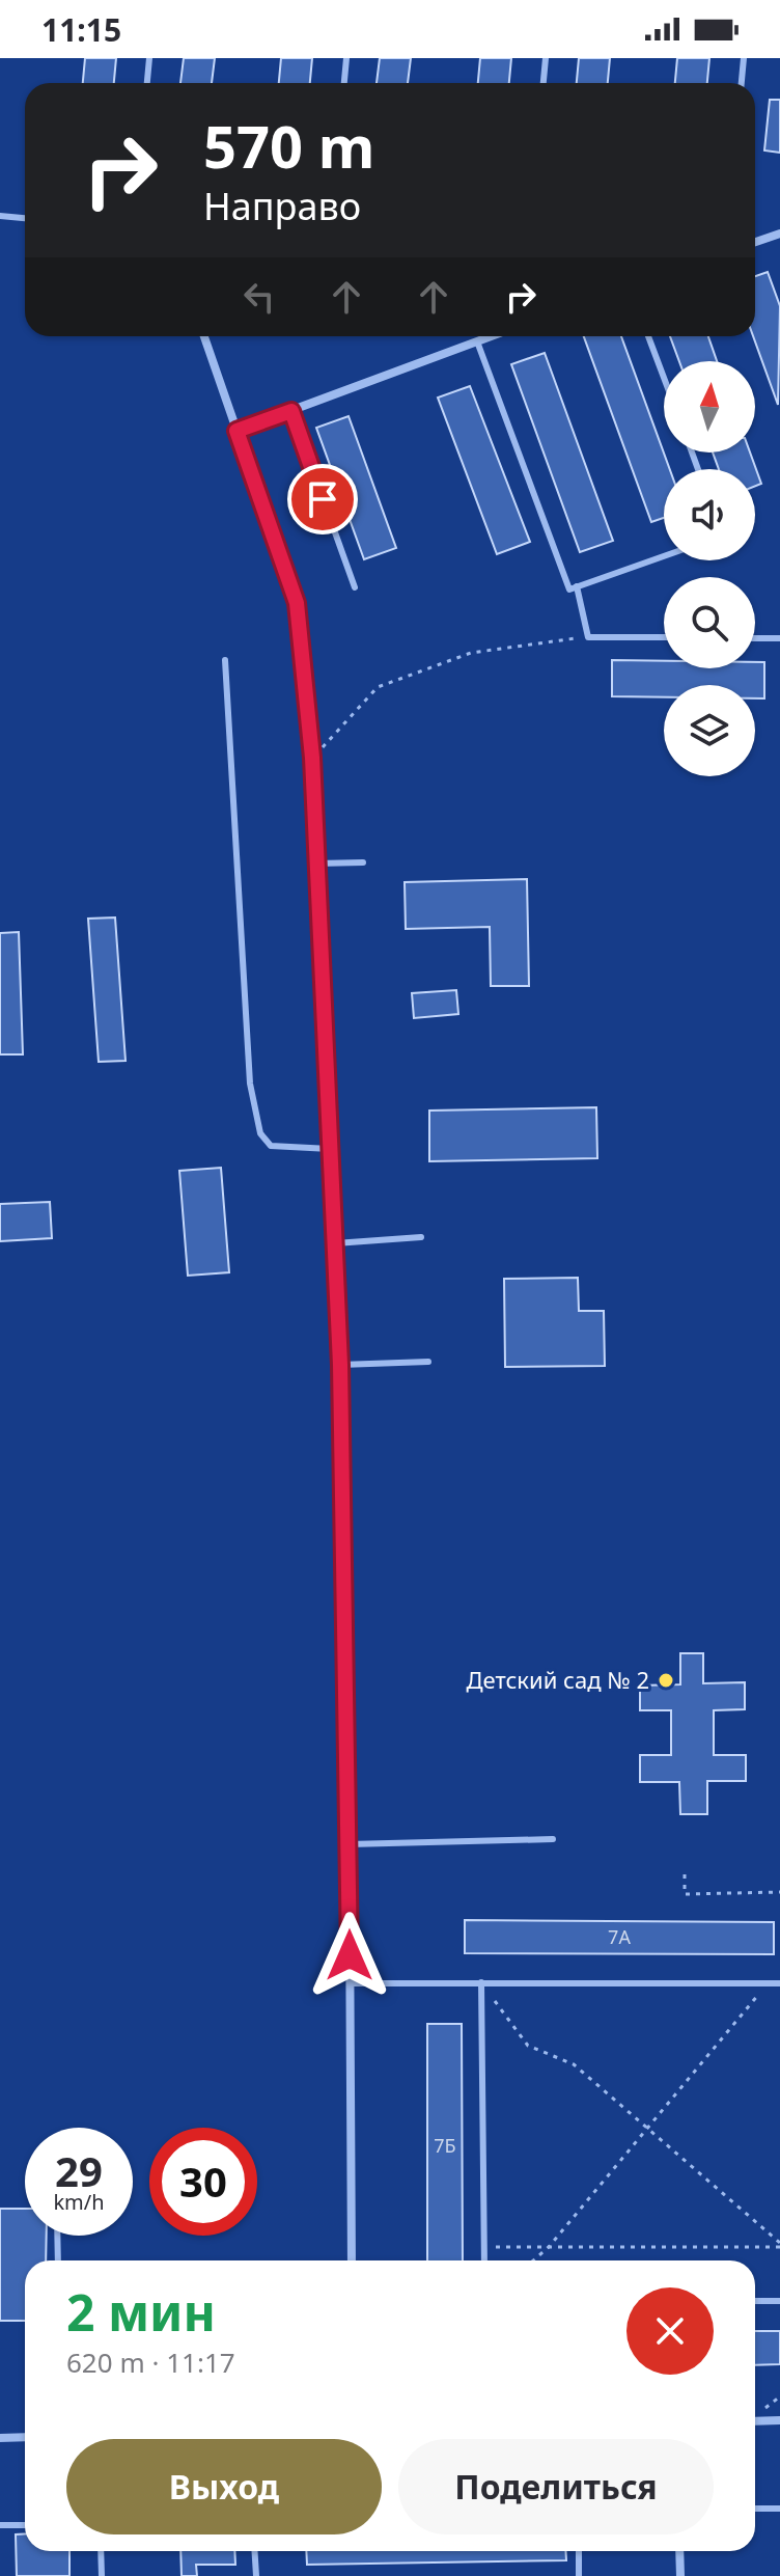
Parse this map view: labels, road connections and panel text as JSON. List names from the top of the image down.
{
  "places": ["Детский сад № 2"],
  "house_numbers": ["7А", "7Б"],
  "north": "top",
  "page": {
    "status": "11:15",
    "turn": ["570 m", "Направо"],
    "speed": "29 km/h",
    "limit": "30",
    "heading": ["2 мин", "620 m · 11:17"],
    "buttons": ["Выход", "Поделиться"]
  }
}
